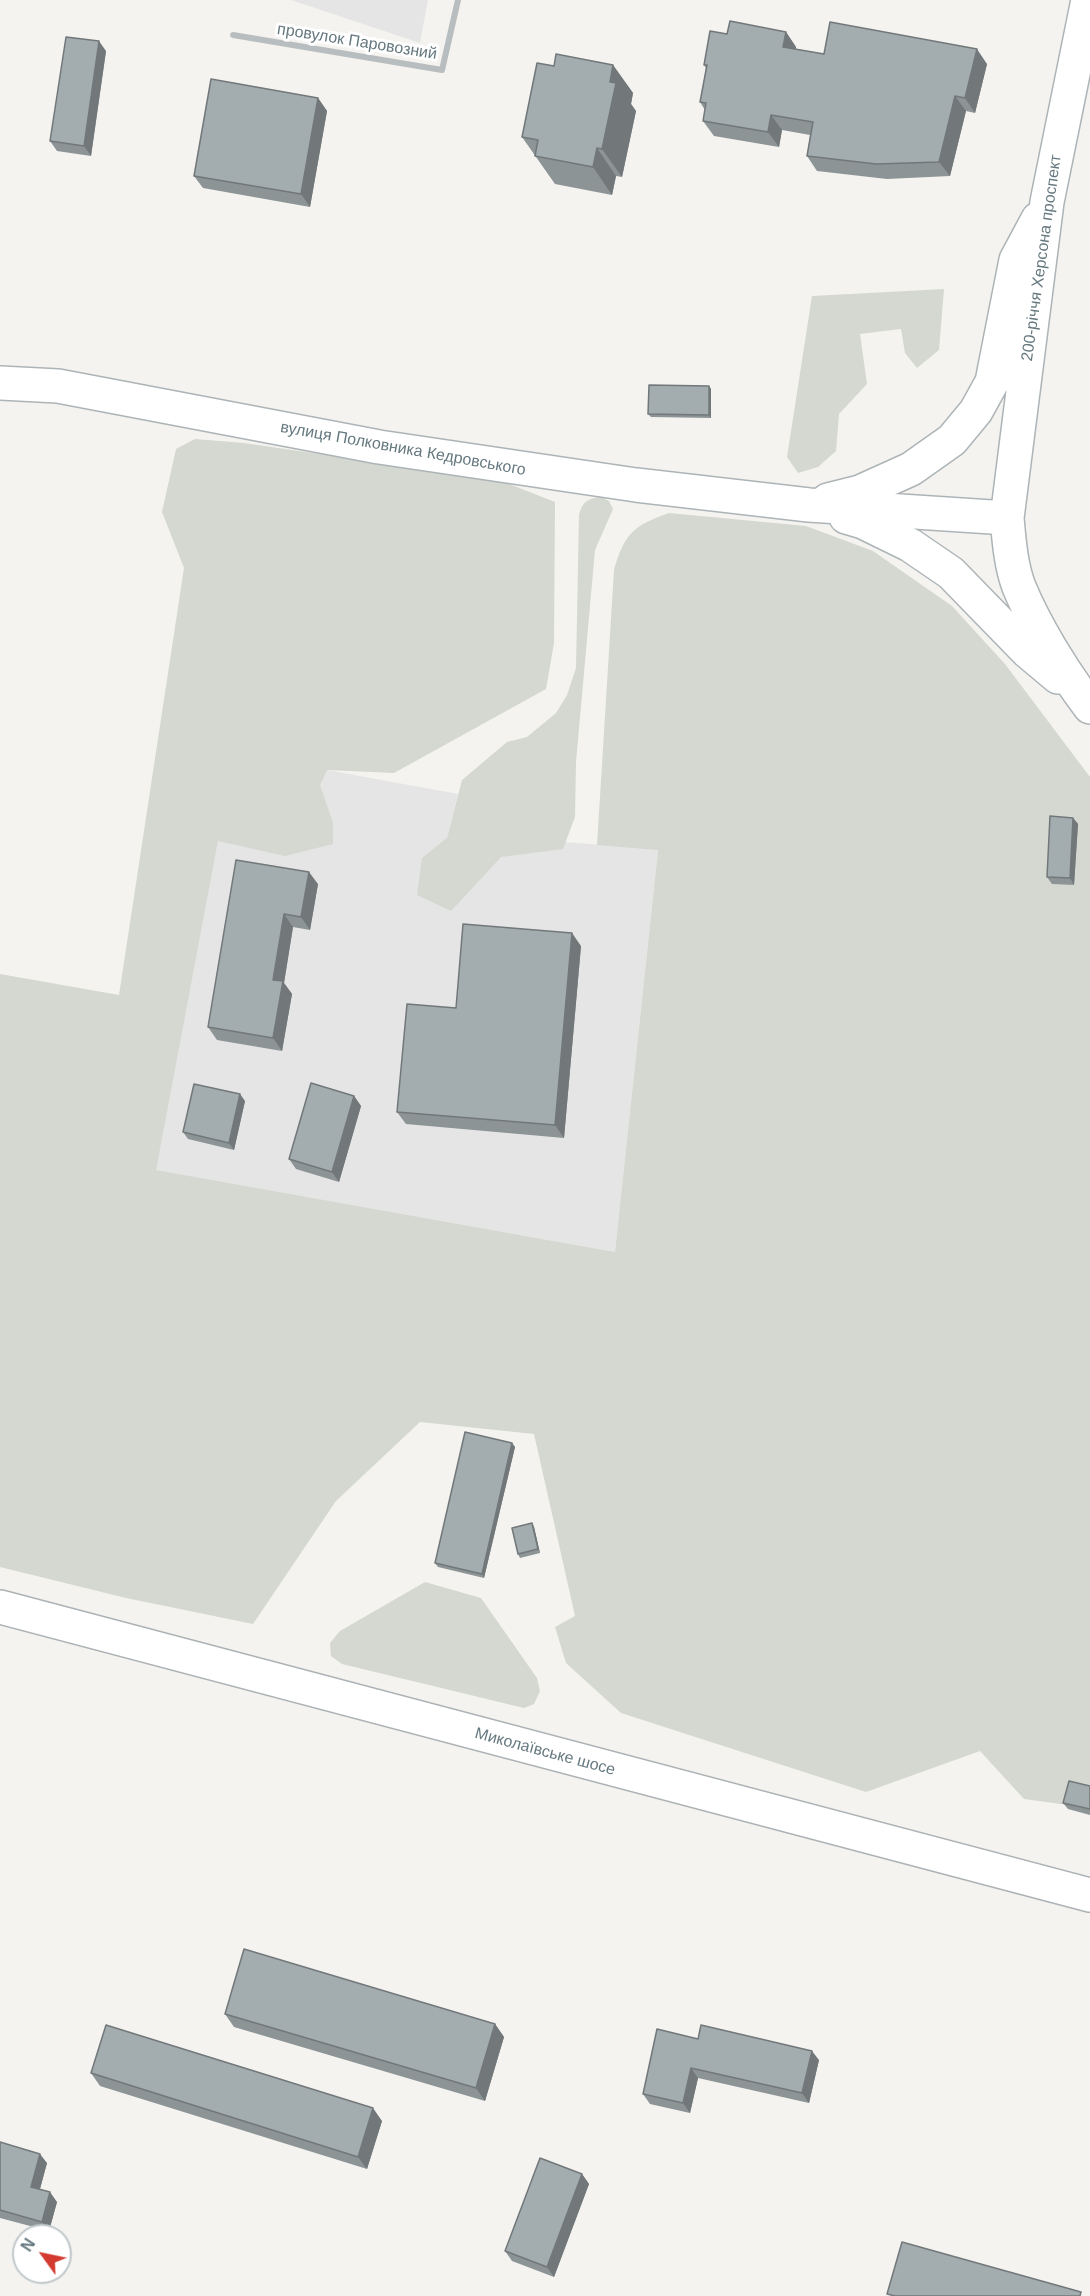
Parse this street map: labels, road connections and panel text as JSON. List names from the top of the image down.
{
  "streets": {
    "street": [
      "провулок Паровозний",
      "200-річчя Херсона проспект",
      "вулиця Полковника Кедровського",
      "Миколаївське шосе"
    ]
  },
  "crossings": [
    ["200-річчя Херсона проспект", "вулиця Полковника Кедровського"]
  ],
  "north": "top left"
}
